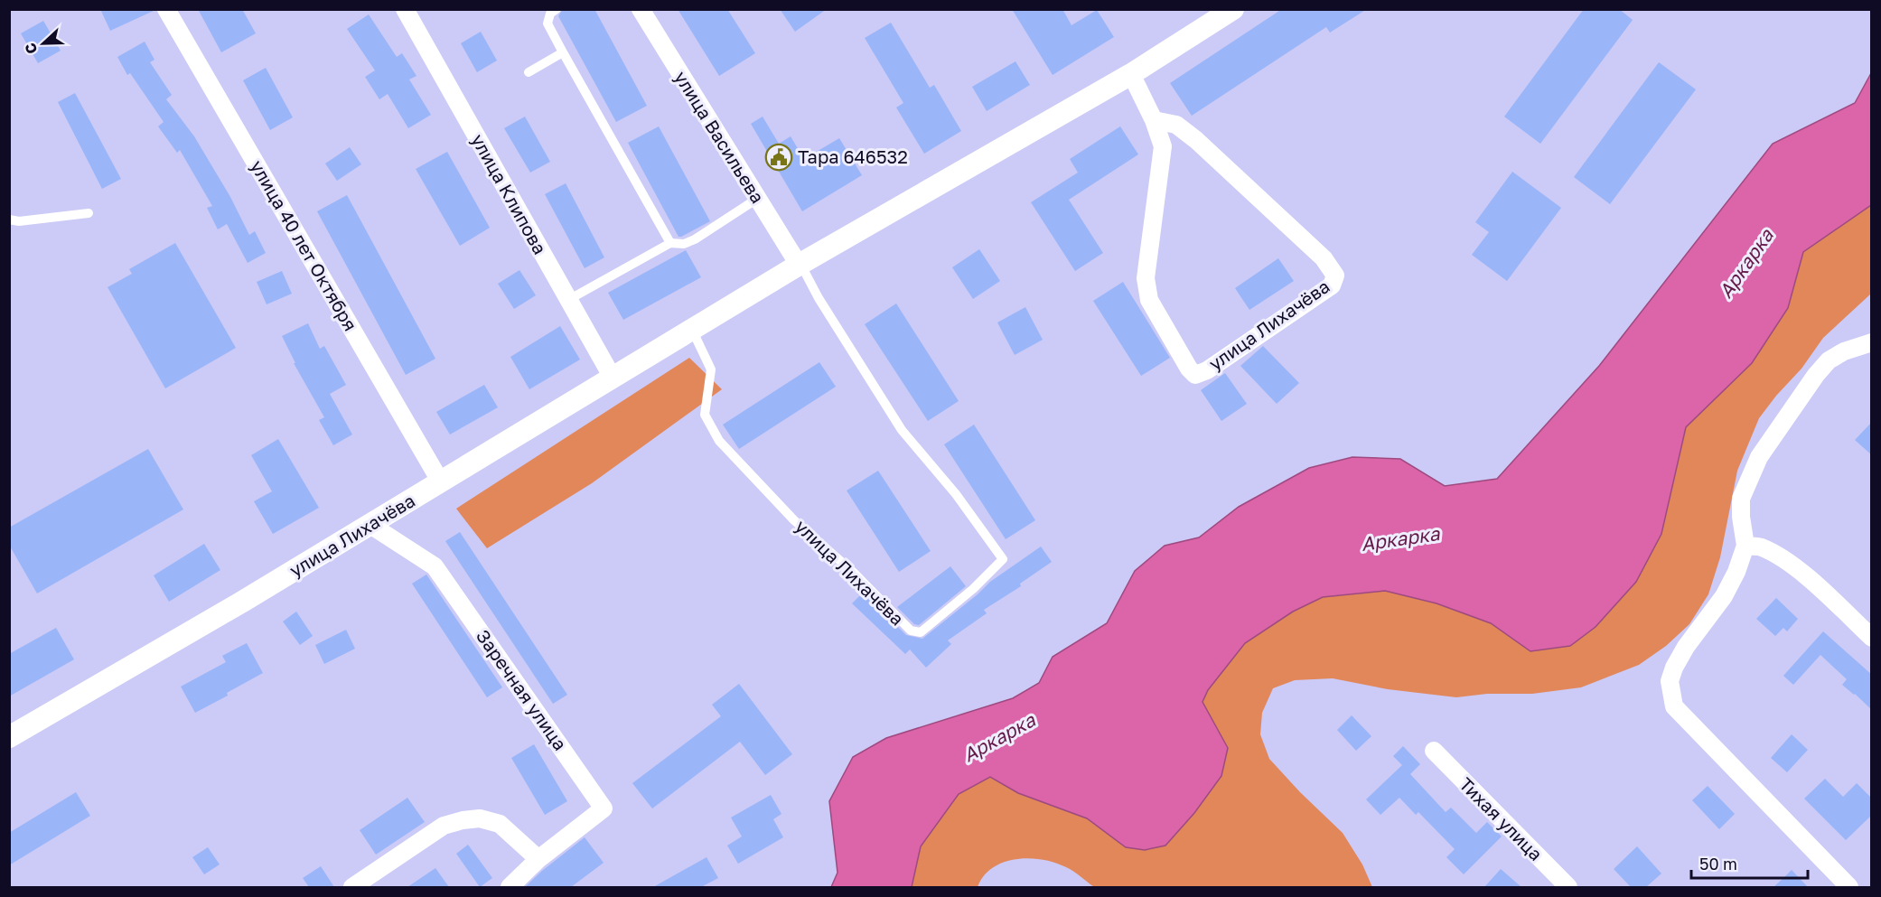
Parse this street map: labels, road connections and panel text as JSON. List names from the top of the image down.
{
  "streets": {
    "street": [
      "улица Васильева",
      "улица Клипова",
      "улица 40 лет Октября",
      "улица Лихачёва",
      "Заречная улица",
      "Тихая улица"
    ]
  },
  "crossings": [
    ["улица Васильева", "улица Лихачёва"],
    ["улица Клипова", "улица Лихачёва"],
    ["улица 40 лет Октября", "улица Лихачёва"],
    ["улица Лихачёва", "Заречная улица"]
  ],
  "water": ["Аркарка"],
  "places": {
    "public building": ["Тара 646532"]
  },
  "scale_bar": "50 m",
  "north": "left"
}
